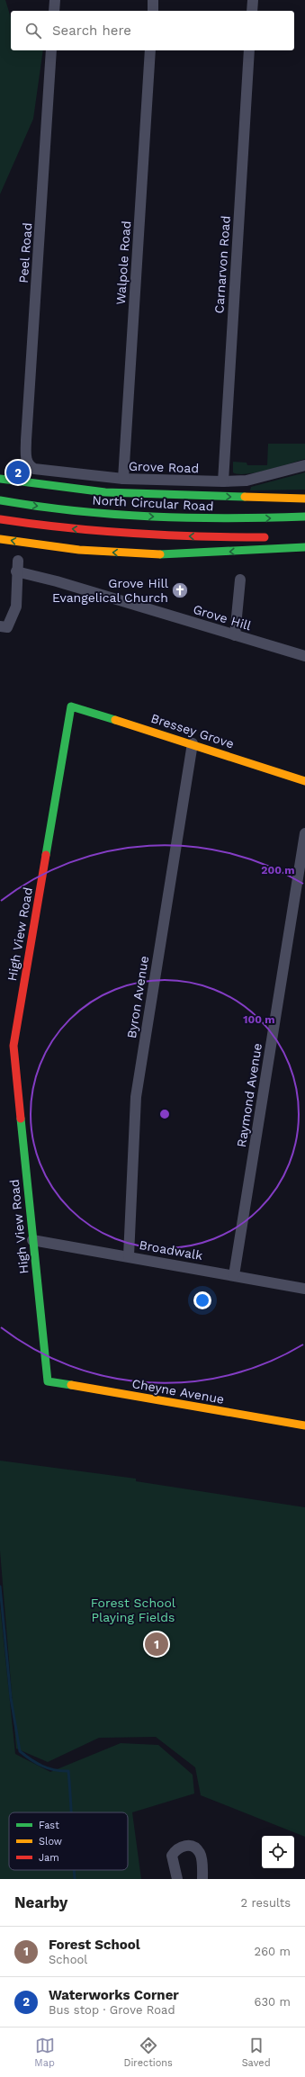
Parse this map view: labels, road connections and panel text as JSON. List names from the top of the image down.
{
  "streets": {
    "main road": [
      "North Circular Road",
      "Bressey Grove",
      "High View Road",
      "Cheyne Avenue"
    ],
    "street": [
      "Peel Road",
      "Walpole Road",
      "Carnarvon Road",
      "Grove Road",
      "Grove Hill",
      "Byron Avenue",
      "Raymond Avenue",
      "Broadwalk"
    ]
  },
  "crossings": [
    ["Peel Road", "Grove Road"],
    ["Walpole Road", "Grove Road"],
    ["Carnarvon Road", "Grove Road"],
    ["Bressey Grove", "High View Road"],
    ["Bressey Grove", "Byron Avenue"],
    ["High View Road", "Broadwalk"],
    ["High View Road", "Cheyne Avenue"],
    ["Byron Avenue", "Broadwalk"],
    ["Raymond Avenue", "Broadwalk"]
  ],
  "parks": ["Forest School Playing Fields"],
  "places": {
    "church": ["Grove Hill Evangelical Church"]
  },
  "legend": ["Fast", "Slow", "Jam"],
  "page": {
    "search": "Search here",
    "pins": ["2", "1"],
    "heading": ["Nearby", "2 results"],
    "list": [
      {
        "mark": "1",
        "name": "Forest School",
        "note": "School",
        "value": "260 m"
      },
      {
        "mark": "2",
        "name": "Waterworks Corner",
        "note": "Bus stop · Grove Road",
        "value": "630 m"
      }
    ],
    "nav": ["Map", "Directions", "Saved"]
  },
  "rings": ["200 m", "100 m"]
}
